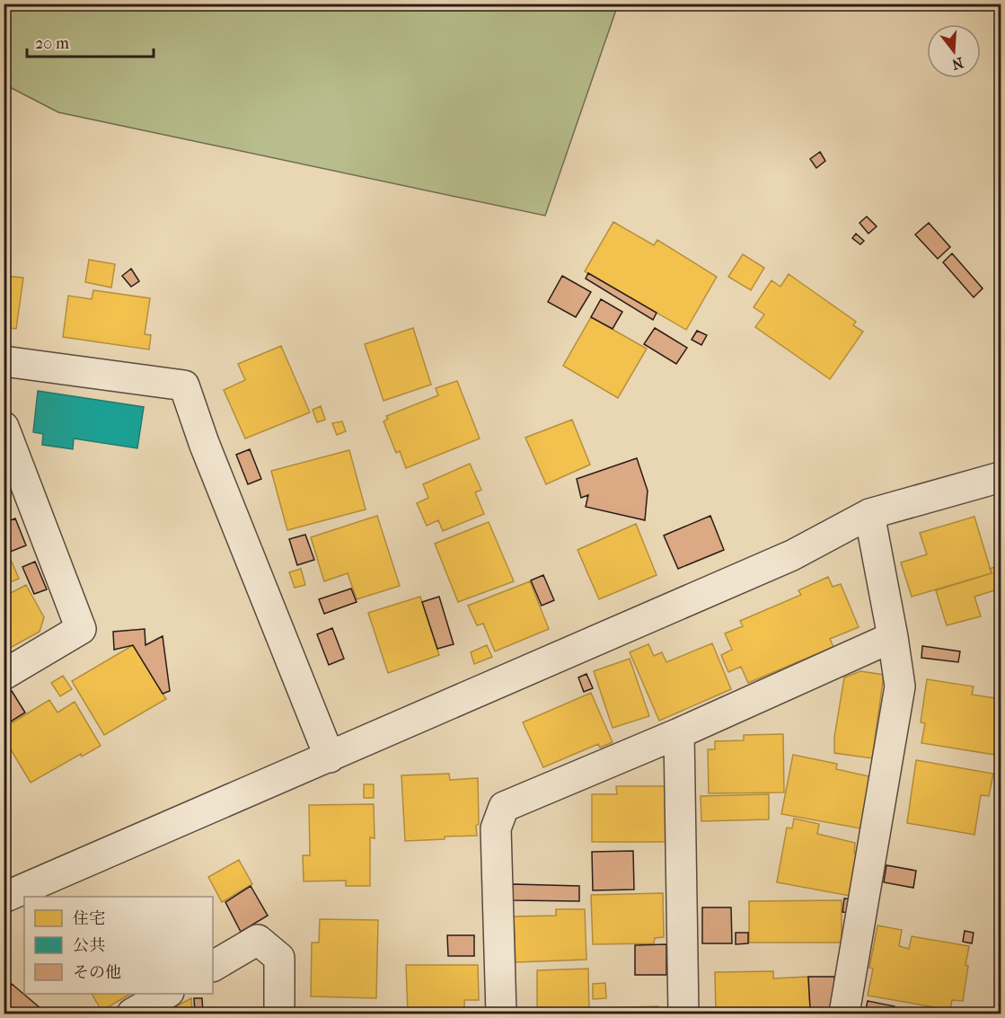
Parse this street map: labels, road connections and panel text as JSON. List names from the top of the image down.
{
  "legend": ["住宅", "公共", "その他"],
  "scale_bar": "20 m",
  "north": "bottom"
}
